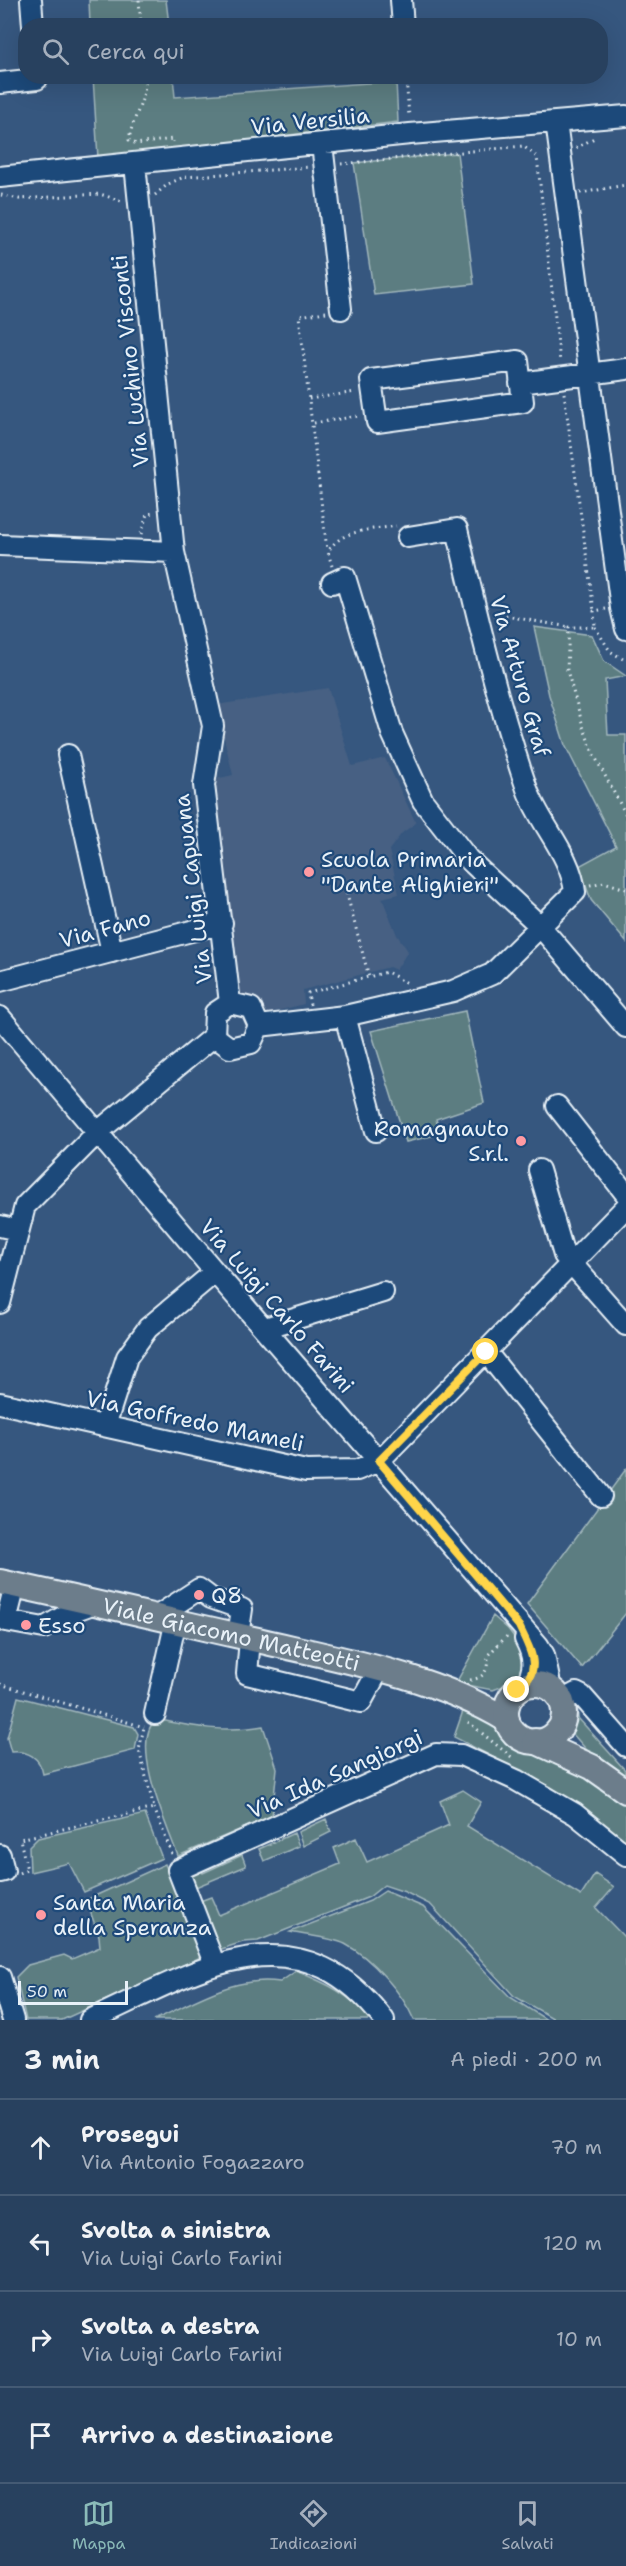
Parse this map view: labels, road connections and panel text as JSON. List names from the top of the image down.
{
  "streets": {
    "main road": ["Viale Giacomo Matteotti"],
    "street": [
      "Via Versilia",
      "Via Luchino Visconti",
      "Via Arturo Graf",
      "Via Luigi Capuana",
      "Via Fano",
      "Via Luigi Carlo Farini",
      "Via Goffredo Mameli",
      "Via Ida Sangiorgi"
    ]
  },
  "crossings": [
    ["Via Versilia", "Via Luchino Visconti"],
    ["Via Luchino Visconti", "Via Luigi Capuana"],
    ["Via Luigi Capuana", "Via Fano"],
    ["Via Luigi Carlo Farini", "Via Goffredo Mameli"]
  ],
  "places": [
    "Scuola Primaria \"Dante Alighieri\"",
    "Romagnauto S.r.l.",
    "Q8",
    "Esso",
    "Santa Maria della Speranza"
  ],
  "scale_bar": "50 m",
  "page": {
    "search": "Cerca qui",
    "scale": "50 m",
    "heading": ["3 min", "A piedi · 200 m"],
    "list": [
      ["Prosegui", "Via Antonio Fogazzaro", "70 m"],
      ["Svolta a sinistra", "Via Luigi Carlo Farini", "120 m"],
      ["Svolta a destra", "Via Luigi Carlo Farini", "10 m"],
      "Arrivo a destinazione"
    ],
    "nav": ["Mappa", "Indicazioni", "Salvati"]
  }
}
